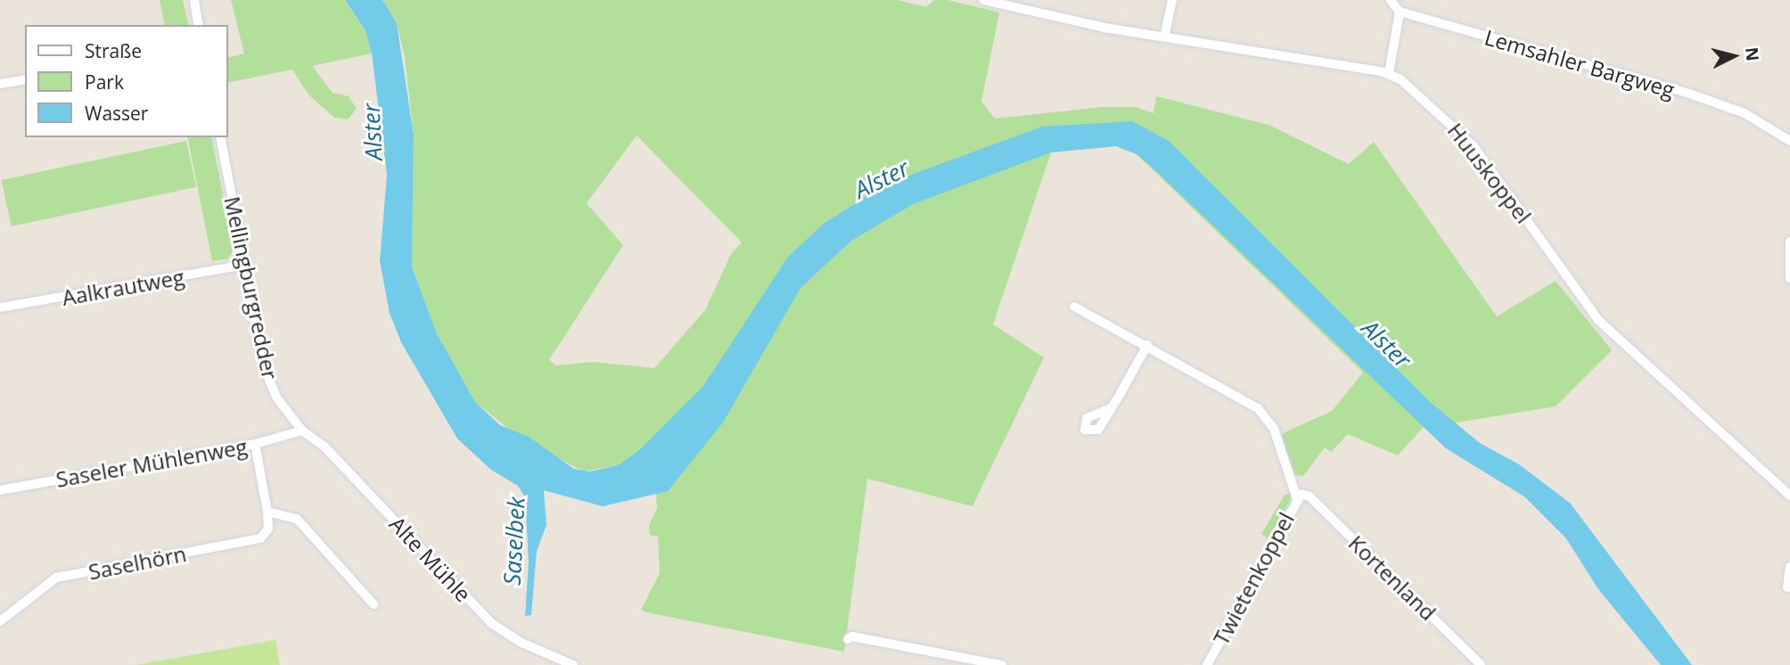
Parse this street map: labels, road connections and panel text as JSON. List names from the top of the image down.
{
  "streets": {
    "street": [
      "Lemsahler Bargweg",
      "Huuskoppel",
      "Aalkrautweg",
      "Mellingburgredder",
      "Saseler Mühlenweg",
      "Alte Mühle",
      "Saselhörn",
      "Kortenland",
      "Twietenkoppel"
    ]
  },
  "crossings": [
    ["Aalkrautweg", "Mellingburgredder"],
    ["Mellingburgredder", "Saseler Mühlenweg"],
    ["Mellingburgredder", "Alte Mühle"],
    ["Saseler Mühlenweg", "Alte Mühle"],
    ["Saseler Mühlenweg", "Saselhörn"],
    ["Kortenland", "Twietenkoppel"]
  ],
  "water": ["Alster", "Saselbek"],
  "legend": ["Straße", "Park", "Wasser"],
  "north": "right"
}
